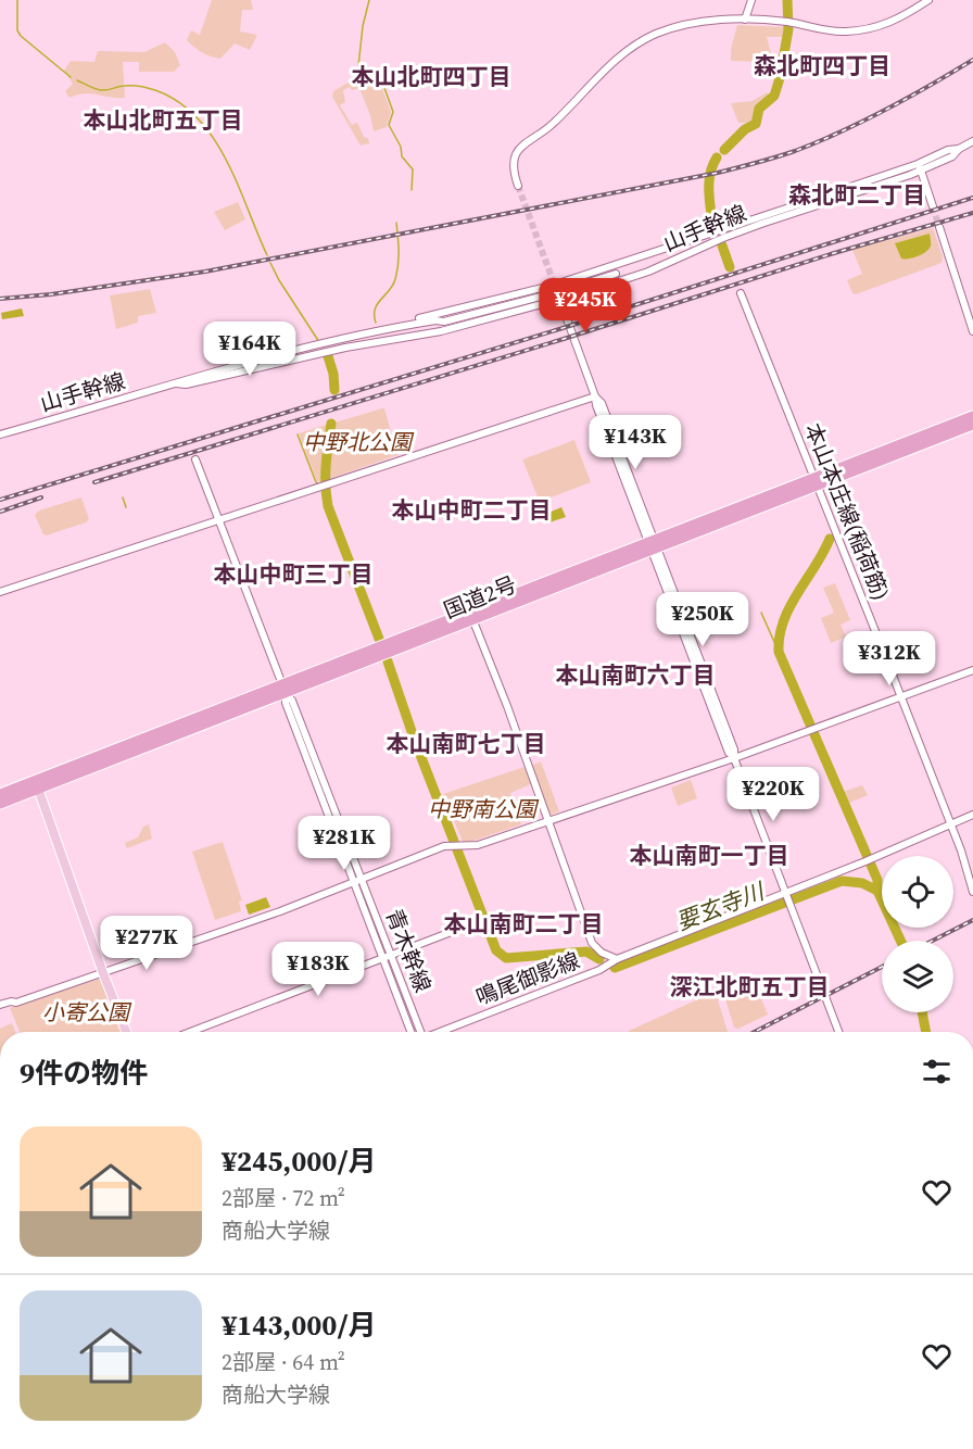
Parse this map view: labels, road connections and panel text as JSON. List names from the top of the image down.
{
  "streets": {
    "highway": ["国道2号"],
    "street": [
      "山手幹線",
      "本山本庄線(稲荷筋)",
      "青木幹線",
      "鳴尾御影線"
    ]
  },
  "crossings": [
    ["本山本庄線(稲荷筋)", "国道2号"],
    ["本山本庄線(稲荷筋)", "鳴尾御影線"],
    ["国道2号", "青木幹線"]
  ],
  "districts": [
    "森北町四丁目",
    "本山北町四丁目",
    "本山北町五丁目",
    "森北町二丁目",
    "本山中町二丁目",
    "本山中町三丁目",
    "本山南町六丁目",
    "本山南町七丁目",
    "本山南町一丁目",
    "本山南町二丁目",
    "深江北町五丁目"
  ],
  "water": ["要玄寺川"],
  "parks": ["中野北公園", "中野南公園", "小寄公園"],
  "page": {
    "price": [
      "¥245K",
      "¥164K",
      "¥143K",
      "¥250K",
      "¥312K",
      "¥220K",
      "¥281K",
      "¥277K",
      "¥183K"
    ],
    "heading": "9件の物件",
    "list": [
      {
        "name": "¥245,000/月",
        "note": "2部屋 · 72 m² · 商船大学線"
      },
      {
        "name": "¥143,000/月",
        "note": "2部屋 · 64 m² · 商船大学線"
      }
    ]
  }
}
